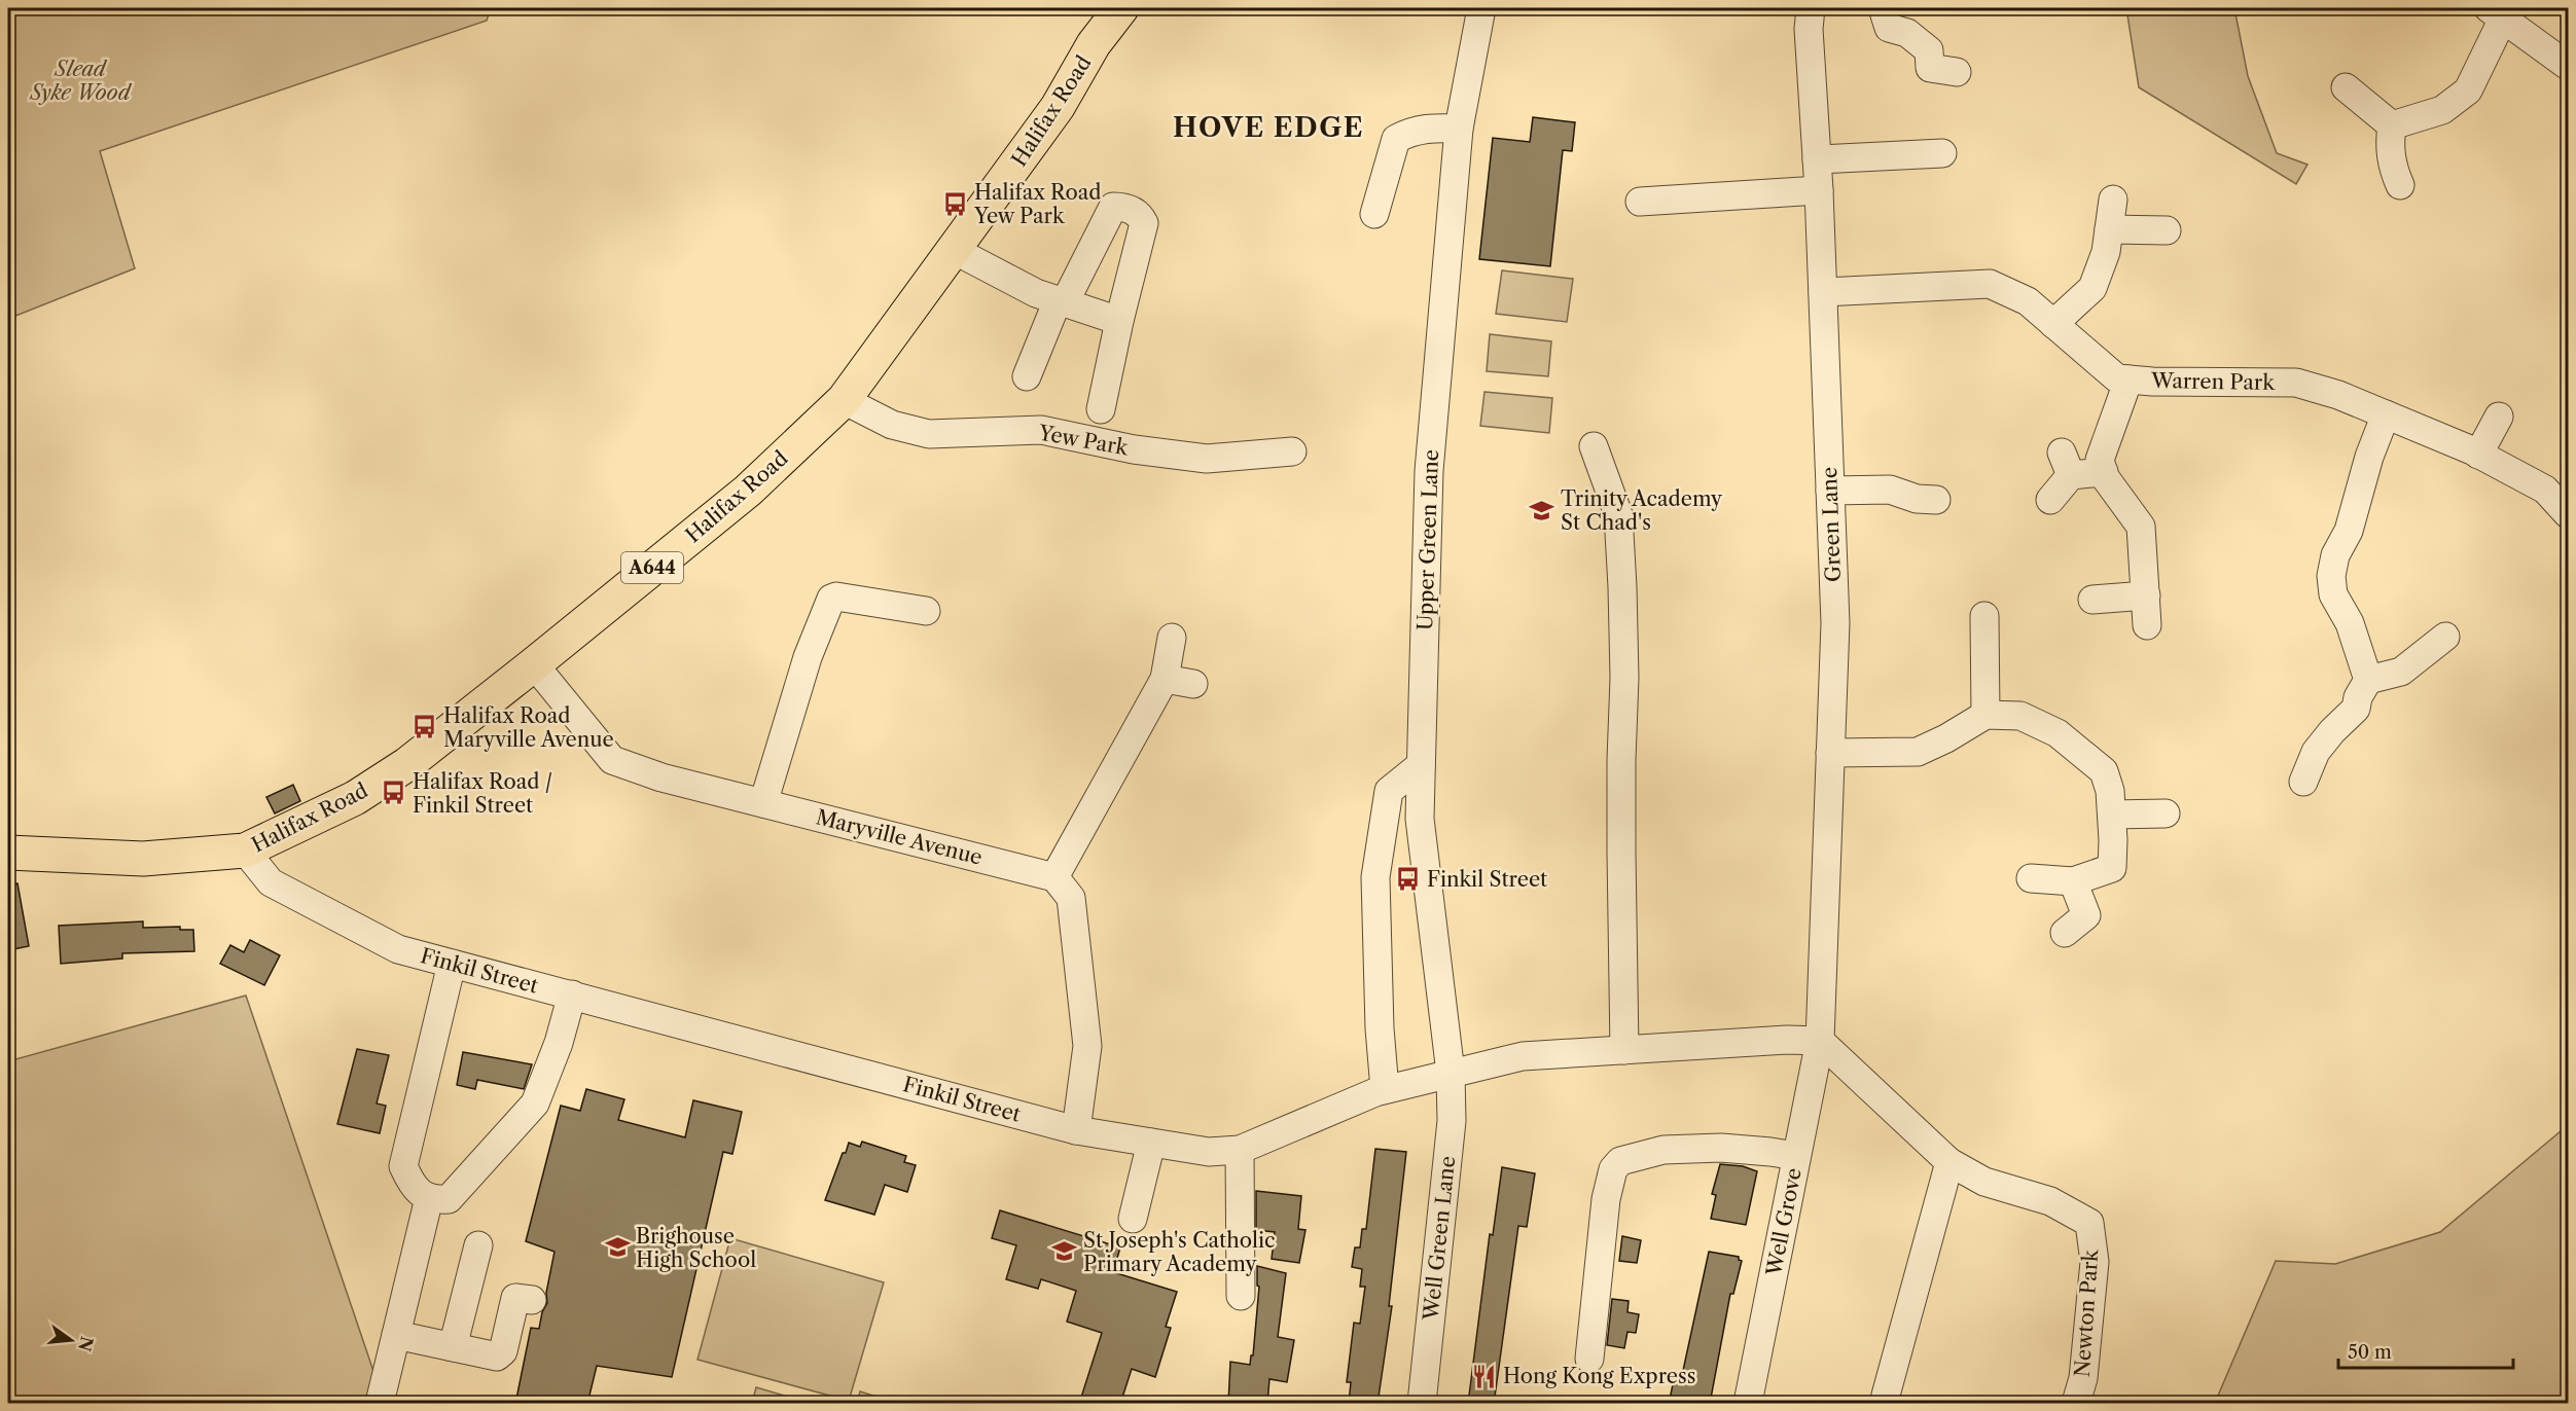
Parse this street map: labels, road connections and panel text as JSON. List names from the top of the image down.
{
  "streets": {
    "main road": ["Halifax Road", "A644"],
    "street": [
      "Warren Park",
      "Yew Park",
      "Green Lane",
      "Upper Green Lane",
      "Maryville Avenue",
      "Finkil Street",
      "Well Grove",
      "Well Green Lane",
      "Newton Park"
    ]
  },
  "crossings": [
    ["Halifax Road", "Yew Park"],
    ["Halifax Road", "Maryville Avenue"],
    ["Halifax Road", "Finkil Street"],
    ["Warren Park", "Green Lane"],
    ["Green Lane", "Finkil Street"],
    ["Green Lane", "Well Grove"],
    ["Upper Green Lane", "Finkil Street"],
    ["Upper Green Lane", "Well Green Lane"],
    ["Finkil Street", "Well Grove"],
    ["Finkil Street", "Well Green Lane"]
  ],
  "districts": ["HOVE EDGE"],
  "parks": ["Slead Syke Wood"],
  "places": {
    "bus stop": [
      "Halifax Road Yew Park",
      "Halifax Road Maryville Avenue",
      "Halifax Road / Finkil Street",
      "Finkil Street"
    ],
    "school or university": ["Trinity Academy St Chad's", "Brighouse High School", "St Joseph's Catholic Primary Academy"],
    "restaurant": ["Hong Kong Express"]
  },
  "scale_bar": "50 m",
  "north": "right"
}
